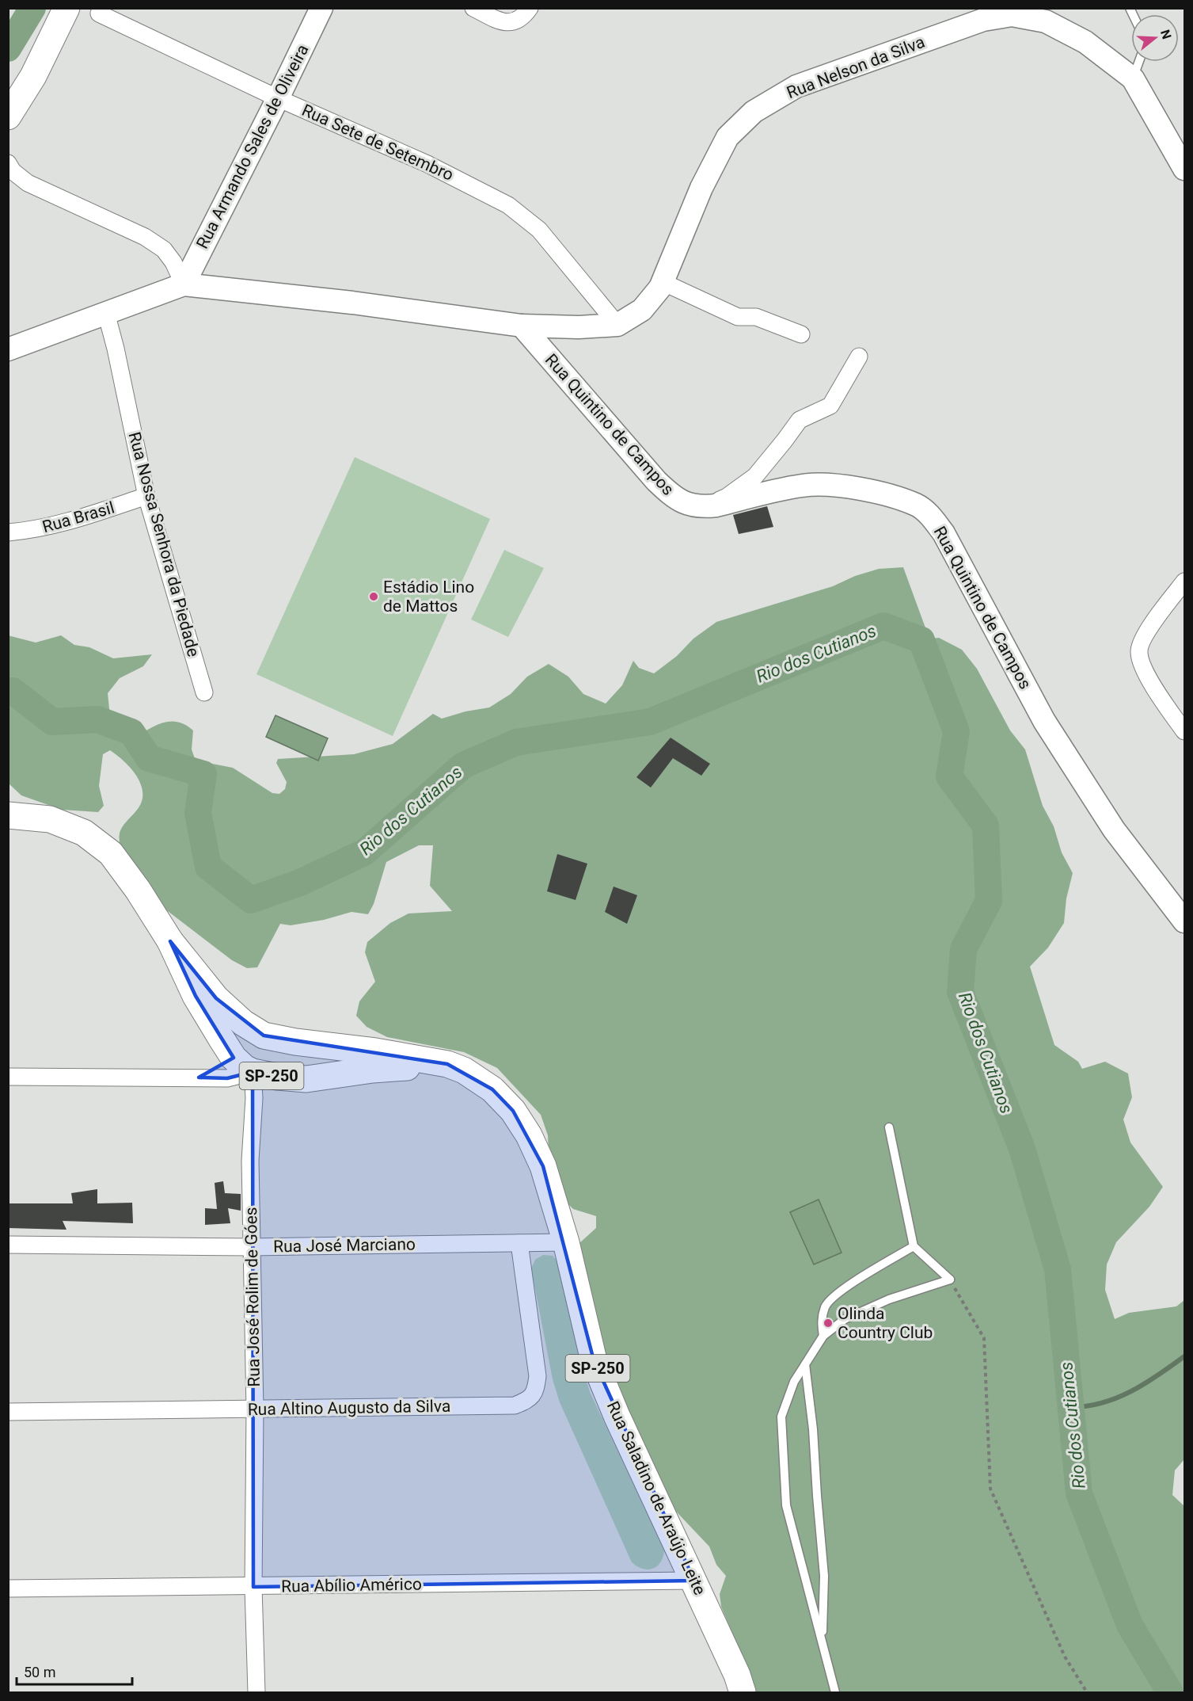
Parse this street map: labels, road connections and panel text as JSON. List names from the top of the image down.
{
  "streets": {
    "main road": [
      "Rua Nelson da Silva",
      "Rua Armando Sales de Oliveira",
      "Rua Quintino de Campos",
      "SP-250",
      "Rua Saladino de Araújo Leite"
    ],
    "street": [
      "Rua Sete de Setembro",
      "Rua Brasil",
      "Rua Nossa Senhora da Piedade",
      "Rua José Marciano",
      "Rua José Rolim de Góes",
      "Rua Altino Augusto da Silva",
      "Rua Abílio Américo"
    ]
  },
  "crossings": [
    ["Rua Nelson da Silva", "Rua Sete de Setembro"],
    ["Rua Nelson da Silva", "Rua Quintino de Campos"],
    ["Rua Sete de Setembro", "Rua Armando Sales de Oliveira"],
    ["Rua Brasil", "Rua Nossa Senhora da Piedade"],
    ["Rua José Marciano", "Rua José Rolim de Góes"],
    ["Rua José Marciano", "Rua Altino Augusto da Silva"],
    ["Rua José Marciano", "Rua Saladino de Araújo Leite"],
    ["Rua José Rolim de Góes", "Rua Altino Augusto da Silva"],
    ["Rua José Rolim de Góes", "Rua Saladino de Araújo Leite"],
    ["Rua José Rolim de Góes", "Rua Abílio Américo"],
    ["Rua Saladino de Araújo Leite", "Rua Abílio Américo"]
  ],
  "water": ["Rio dos Cutianos"],
  "places": ["Estádio Lino de Mattos", "Olinda Country Club"],
  "scale_bar": "50 m",
  "north": "right"
}
